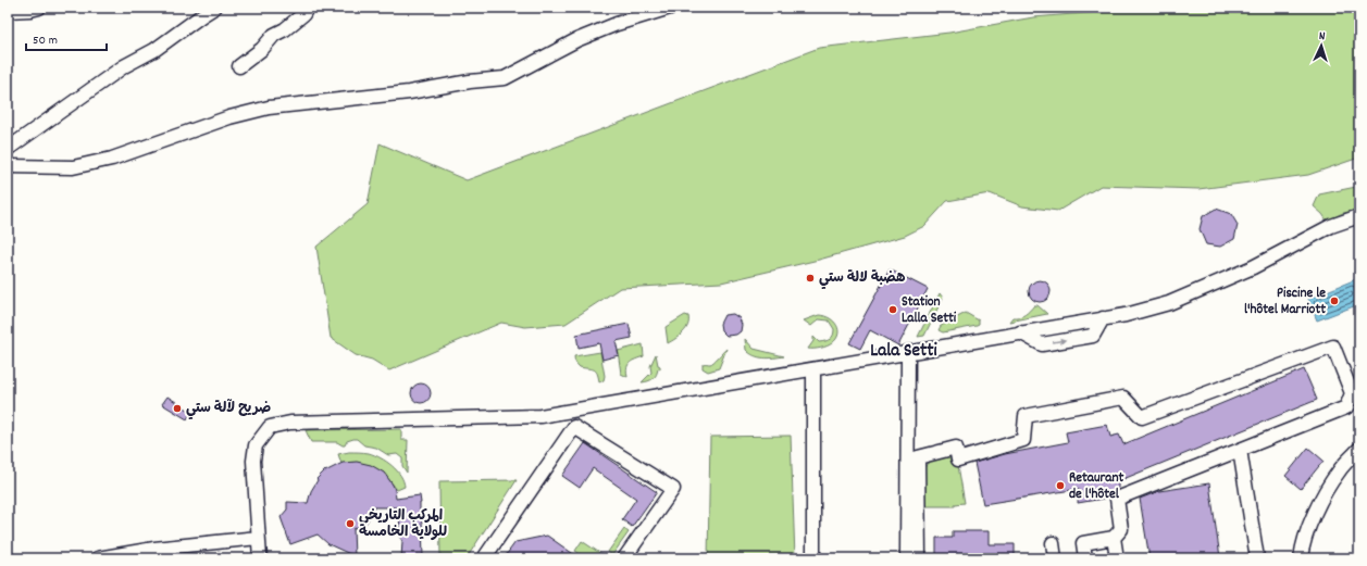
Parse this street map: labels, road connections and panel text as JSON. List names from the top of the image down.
{
  "districts": ["Lala Setti"],
  "places": [
    "هضبة لالة ستي",
    "Piscine le l'hôtel Marriott",
    "Station Lalla Setti",
    "ضريح لآلة ستي",
    "Retaurant de l'hôtel",
    "المركب التاريخي للولاية الخامسة"
  ],
  "scale_bar": "50 m",
  "north": "top"
}
